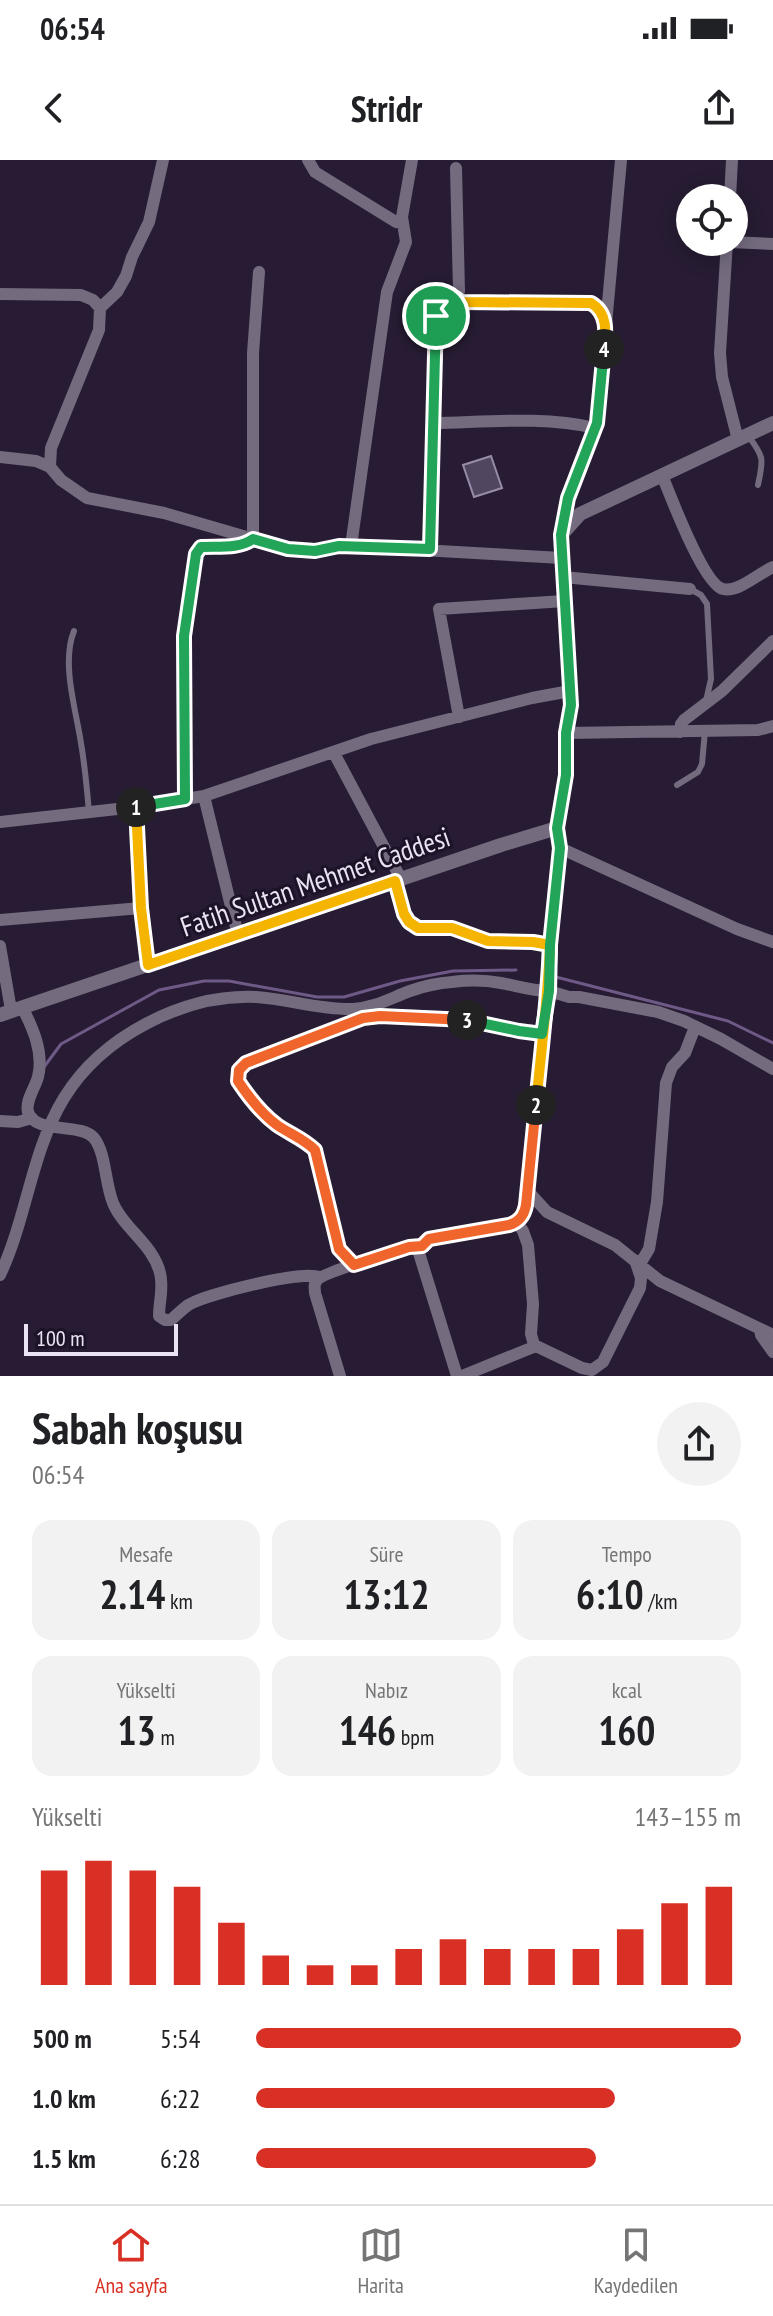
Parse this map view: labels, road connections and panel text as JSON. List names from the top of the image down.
{
  "streets": {
    "street": ["Fatih Sultan Mehmet Caddesi"]
  },
  "scale_bar": "100 m",
  "page": {
    "status": "06:54",
    "header": "Stridr",
    "pins": [
      "4",
      "1",
      "3",
      "2"
    ],
    "scale": "100 m",
    "heading": ["Sabah koşusu", "06:54"],
    "stats": [
      ["Mesafe", "2.14 km"],
      ["Süre", "13:12"],
      ["Tempo", "6:10 /km"],
      ["Yükselti", "13 m"],
      ["Nabız", "146 bpm"],
      ["kcal", "160"]
    ],
    "chart": ["Yükselti", "143–155 m"],
    "list": [
      {
        "name": "500 m",
        "note": "5:54"
      },
      {
        "name": "1.0 km",
        "note": "6:22"
      },
      {
        "name": "1.5 km",
        "note": "6:28"
      }
    ],
    "tabs": ["Ana sayfa", "Harita", "Kaydedilen"]
  }
}
